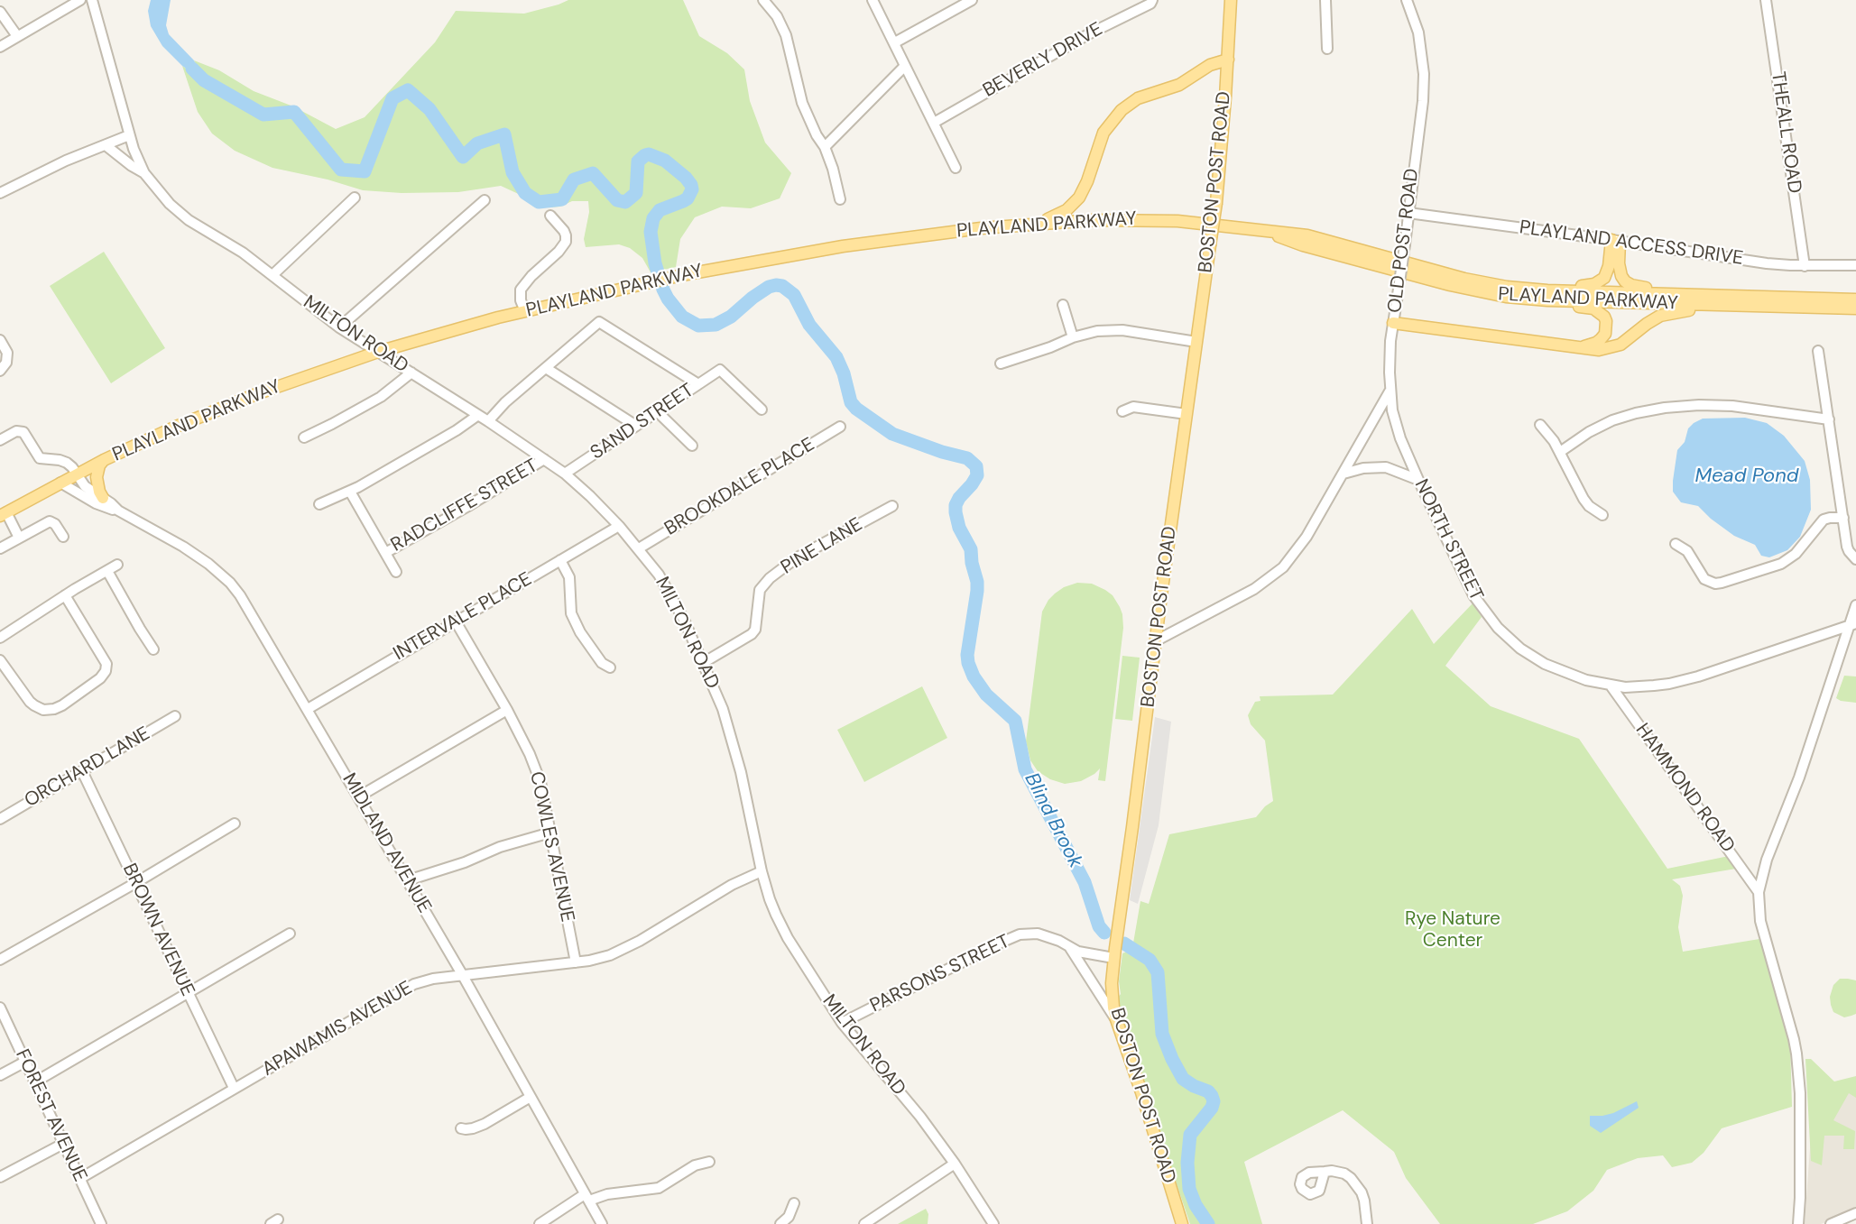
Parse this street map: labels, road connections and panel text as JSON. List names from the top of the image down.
{
  "streets": {
    "main road": ["BOSTON POST ROAD", "PLAYLAND PARKWAY"],
    "street": [
      "BEVERLY DRIVE",
      "THEALL ROAD",
      "OLD POST ROAD",
      "PLAYLAND ACCESS DRIVE",
      "MILTON ROAD",
      "SAND STREET",
      "BROOKDALE PLACE",
      "RADCLIFFE STREET",
      "NORTH STREET",
      "PINE LANE",
      "INTERVALE PLACE",
      "ORCHARD LANE",
      "HAMMOND ROAD",
      "MIDLAND AVENUE",
      "COWLES AVENUE",
      "BROWN AVENUE",
      "PARSONS STREET",
      "APAWAMIS AVENUE",
      "FOREST AVENUE"
    ]
  },
  "crossings": [
    ["THEALL ROAD", "PLAYLAND ACCESS DRIVE"],
    ["BOSTON POST ROAD", "OLD POST ROAD"],
    ["BOSTON POST ROAD", "PARSONS STREET"],
    ["PLAYLAND PARKWAY", "MILTON ROAD"],
    ["PLAYLAND PARKWAY", "MIDLAND AVENUE"],
    ["OLD POST ROAD", "PLAYLAND ACCESS DRIVE"],
    ["OLD POST ROAD", "NORTH STREET"],
    ["MILTON ROAD", "SAND STREET"],
    ["MILTON ROAD", "BROOKDALE PLACE"],
    ["MILTON ROAD", "RADCLIFFE STREET"],
    ["MILTON ROAD", "PINE LANE"],
    ["MILTON ROAD", "INTERVALE PLACE"],
    ["MILTON ROAD", "PARSONS STREET"],
    ["MILTON ROAD", "APAWAMIS AVENUE"],
    ["NORTH STREET", "HAMMOND ROAD"],
    ["INTERVALE PLACE", "MIDLAND AVENUE"],
    ["INTERVALE PLACE", "COWLES AVENUE"],
    ["ORCHARD LANE", "BROWN AVENUE"],
    ["MIDLAND AVENUE", "APAWAMIS AVENUE"],
    ["COWLES AVENUE", "APAWAMIS AVENUE"],
    ["BROWN AVENUE", "APAWAMIS AVENUE"],
    ["APAWAMIS AVENUE", "FOREST AVENUE"]
  ],
  "water": ["Mead Pond", "Blind Brook"],
  "parks": ["Rye Nature Center"]
}
